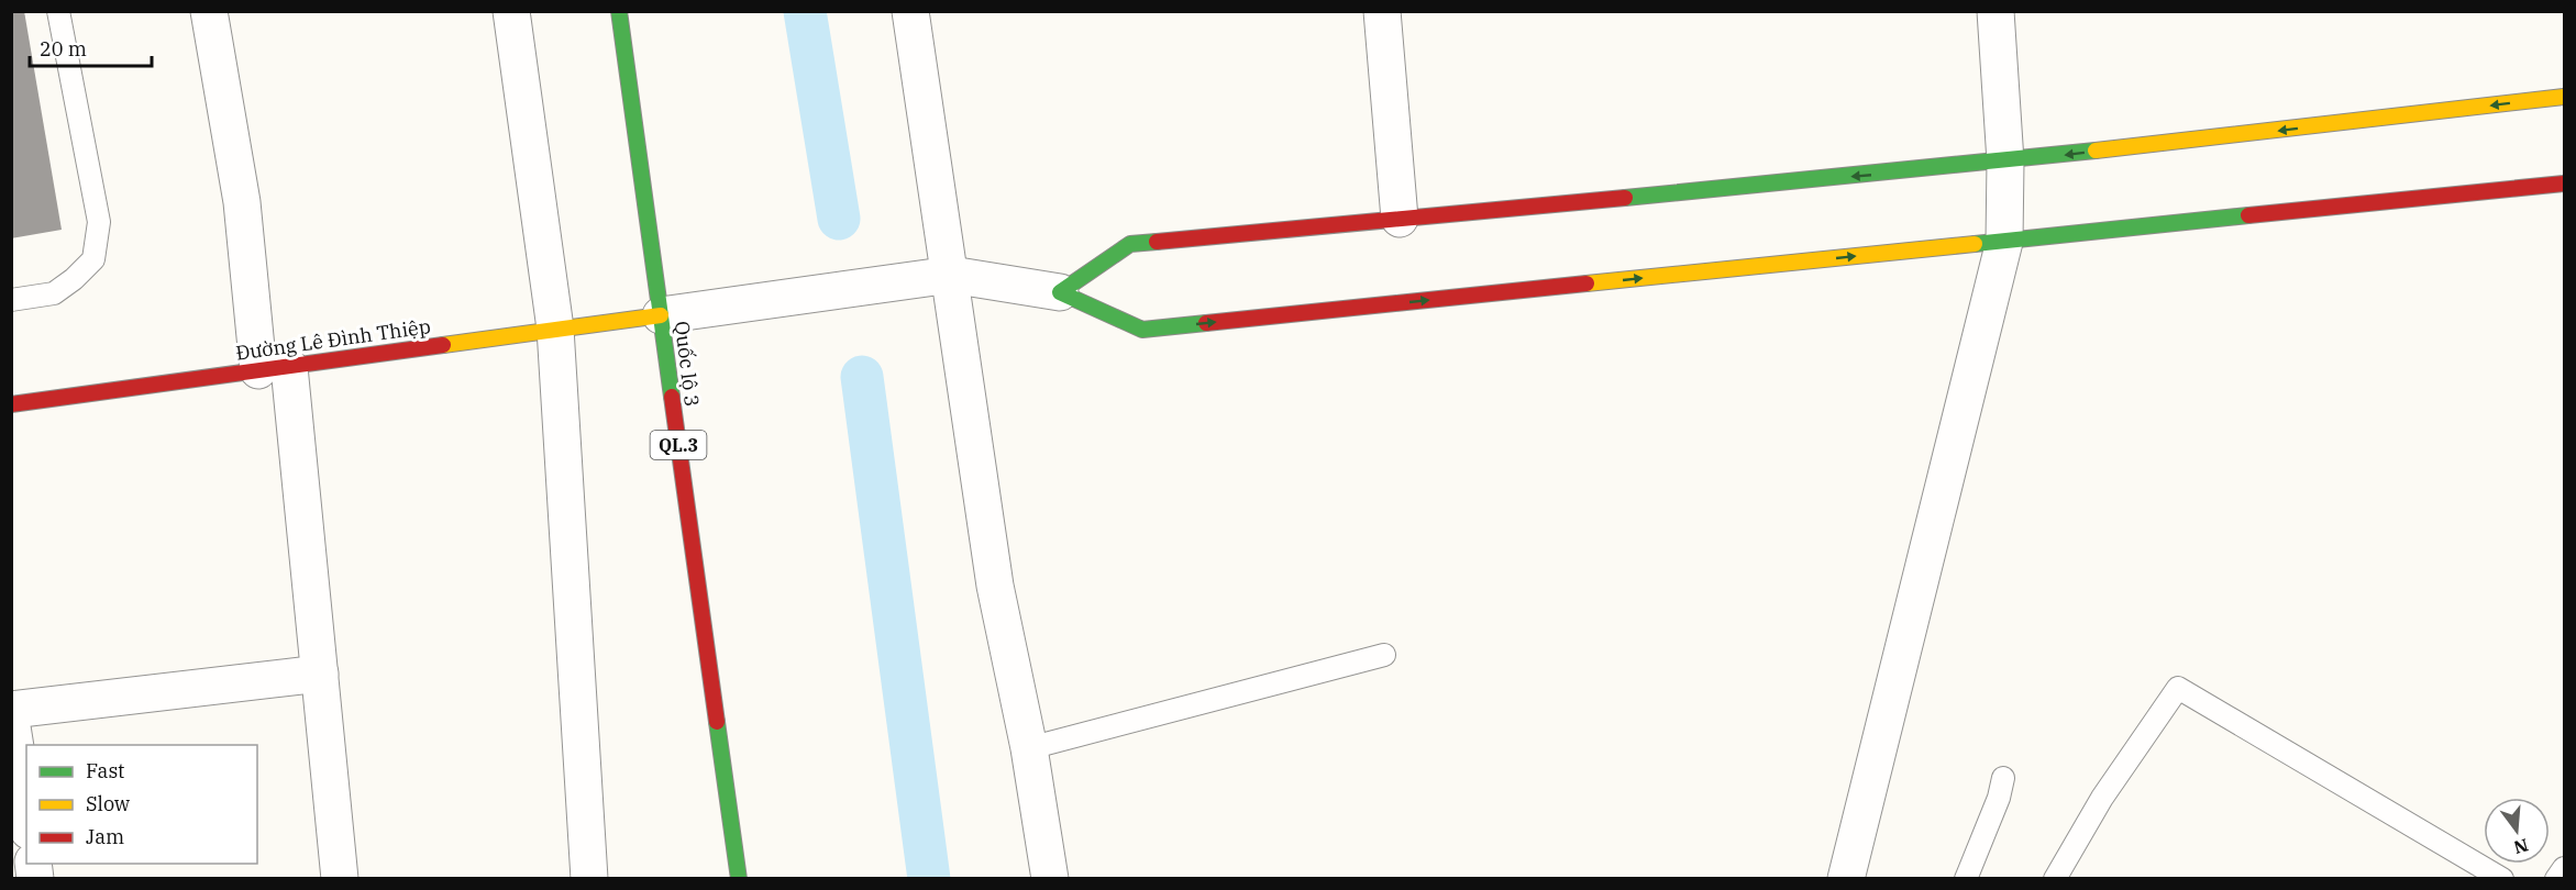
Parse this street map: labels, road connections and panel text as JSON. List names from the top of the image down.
{
  "streets": {
    "main road": ["Đường Lê Đình Thiệp", "Quốc lộ 3", "QL.3"]
  },
  "crossings": [
    ["Đường Lê Đình Thiệp", "Quốc lộ 3"]
  ],
  "legend": ["Fast", "Slow", "Jam"],
  "scale_bar": "20 m",
  "north": "bottom"
}
